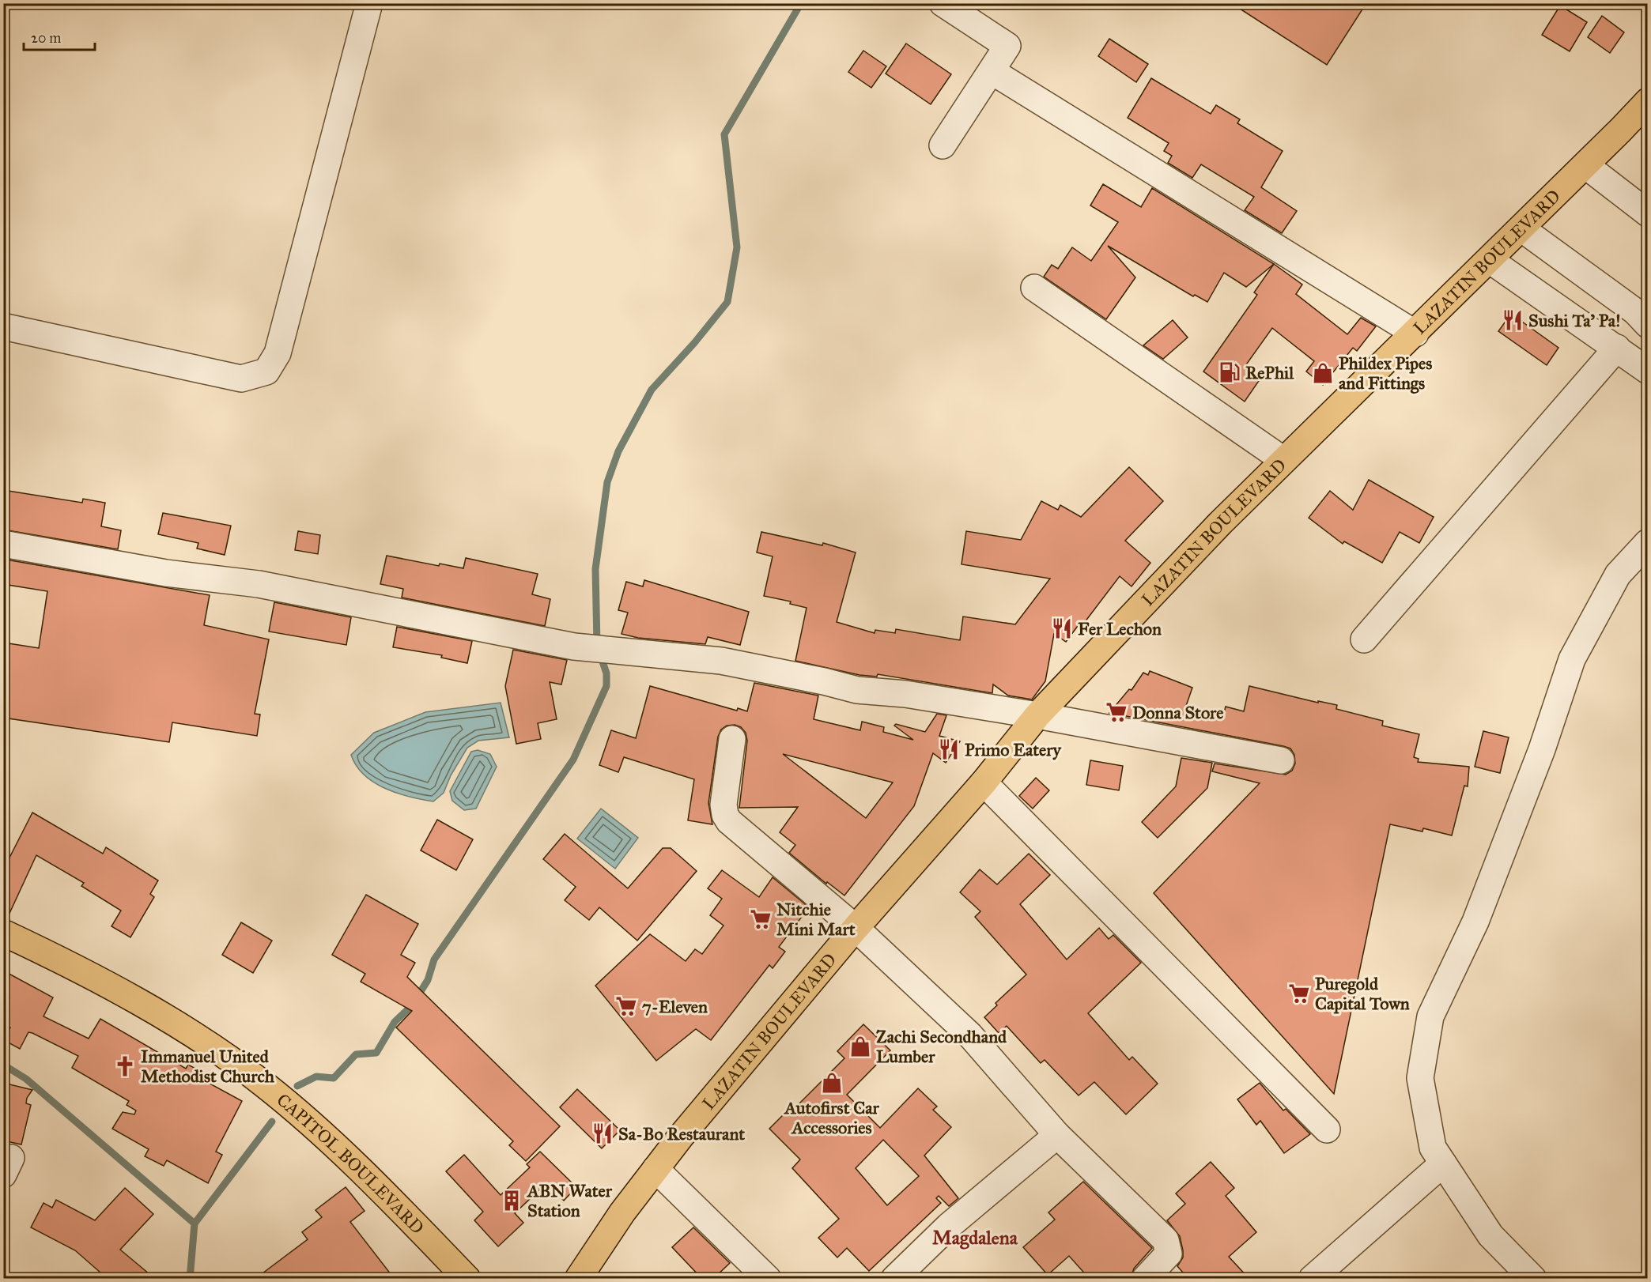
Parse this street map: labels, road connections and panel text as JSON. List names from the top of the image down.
{
  "streets": {
    "main road": ["LAZATIN BOULEVARD", "CAPITOL BOULEVARD"]
  },
  "districts": ["Magdalena"],
  "places": {
    "restaurant": [
      "Sushi Ta' Pa!",
      "Fer Lechon",
      "Primo Eatery",
      "Sa-Bo Restaurant"
    ],
    "fuel station": ["RePhil"],
    "shop": ["Phildex Pipes and Fittings", "Zachi Secondhand Lumber", "Autofirst Car Accessories"],
    "supermarket": [
      "Donna Store",
      "Nitchie Mini Mart",
      "Puregold Capital Town",
      "7-Eleven"
    ],
    "church": ["Immanuel United Methodist Church"],
    "building": ["ABN Water Station"]
  },
  "scale_bar": "20 m"
}
